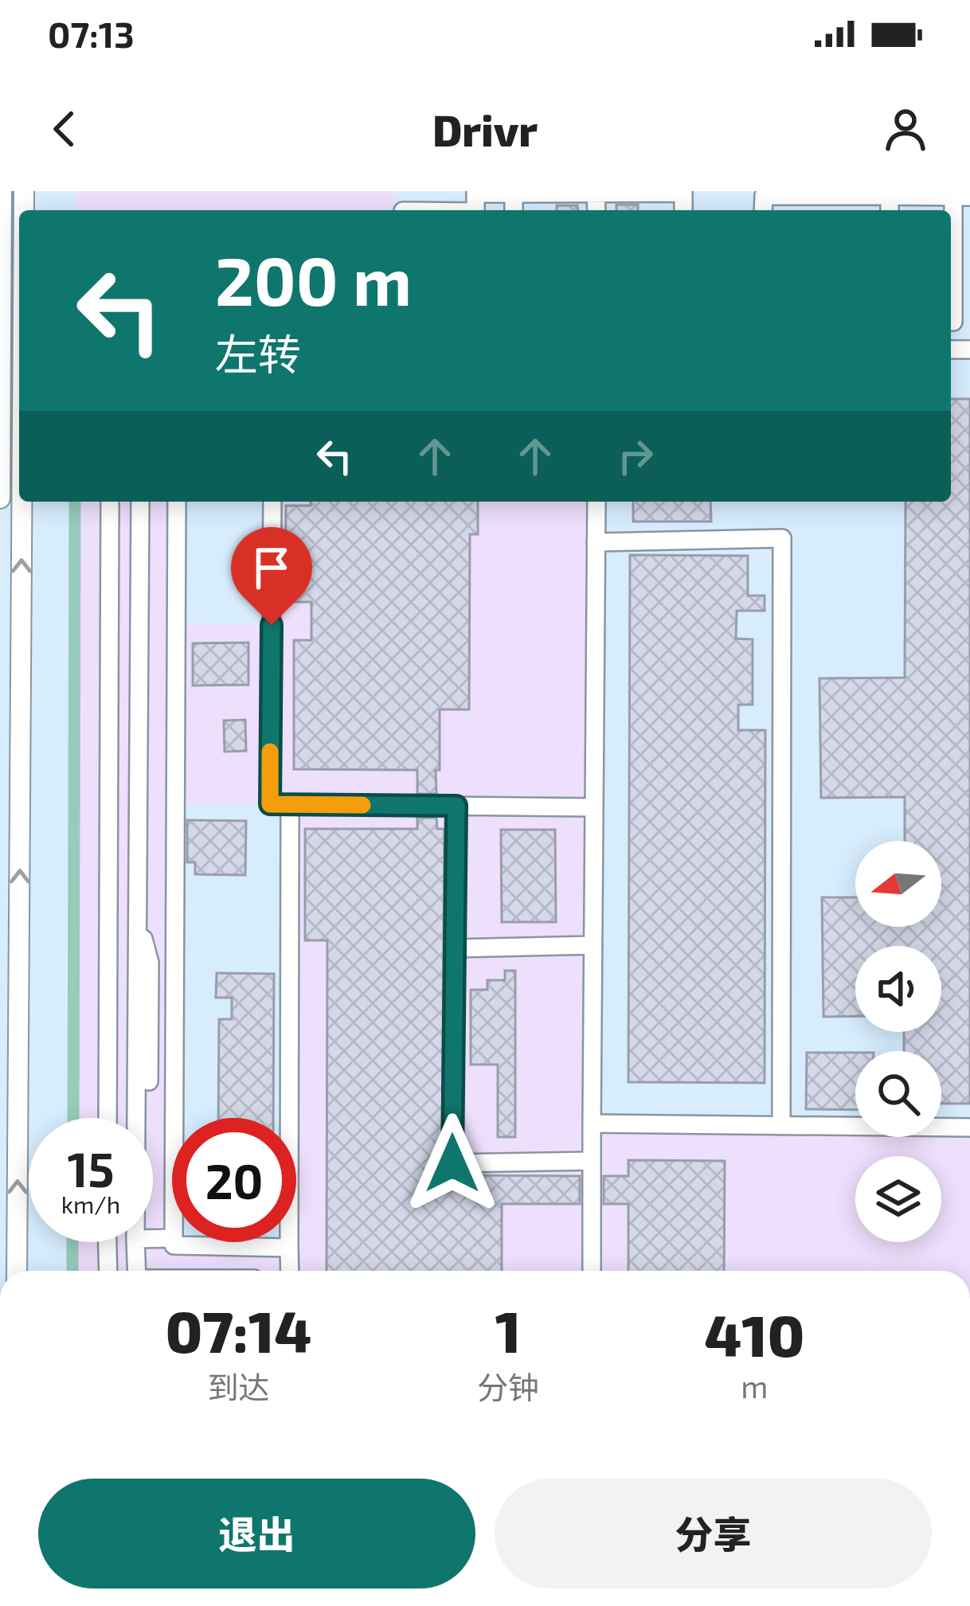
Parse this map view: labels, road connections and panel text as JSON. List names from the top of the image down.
{
  "north": "left",
  "page": {
    "status": "07:13",
    "header": "Drivr",
    "turn": ["200 m", "左转"],
    "speed": "15 km/h",
    "limit": "20",
    "eta": [
      "07:14",
      "到达",
      "1",
      "分钟",
      "410",
      "m"
    ],
    "buttons": ["退出", "分享"]
  }
}
